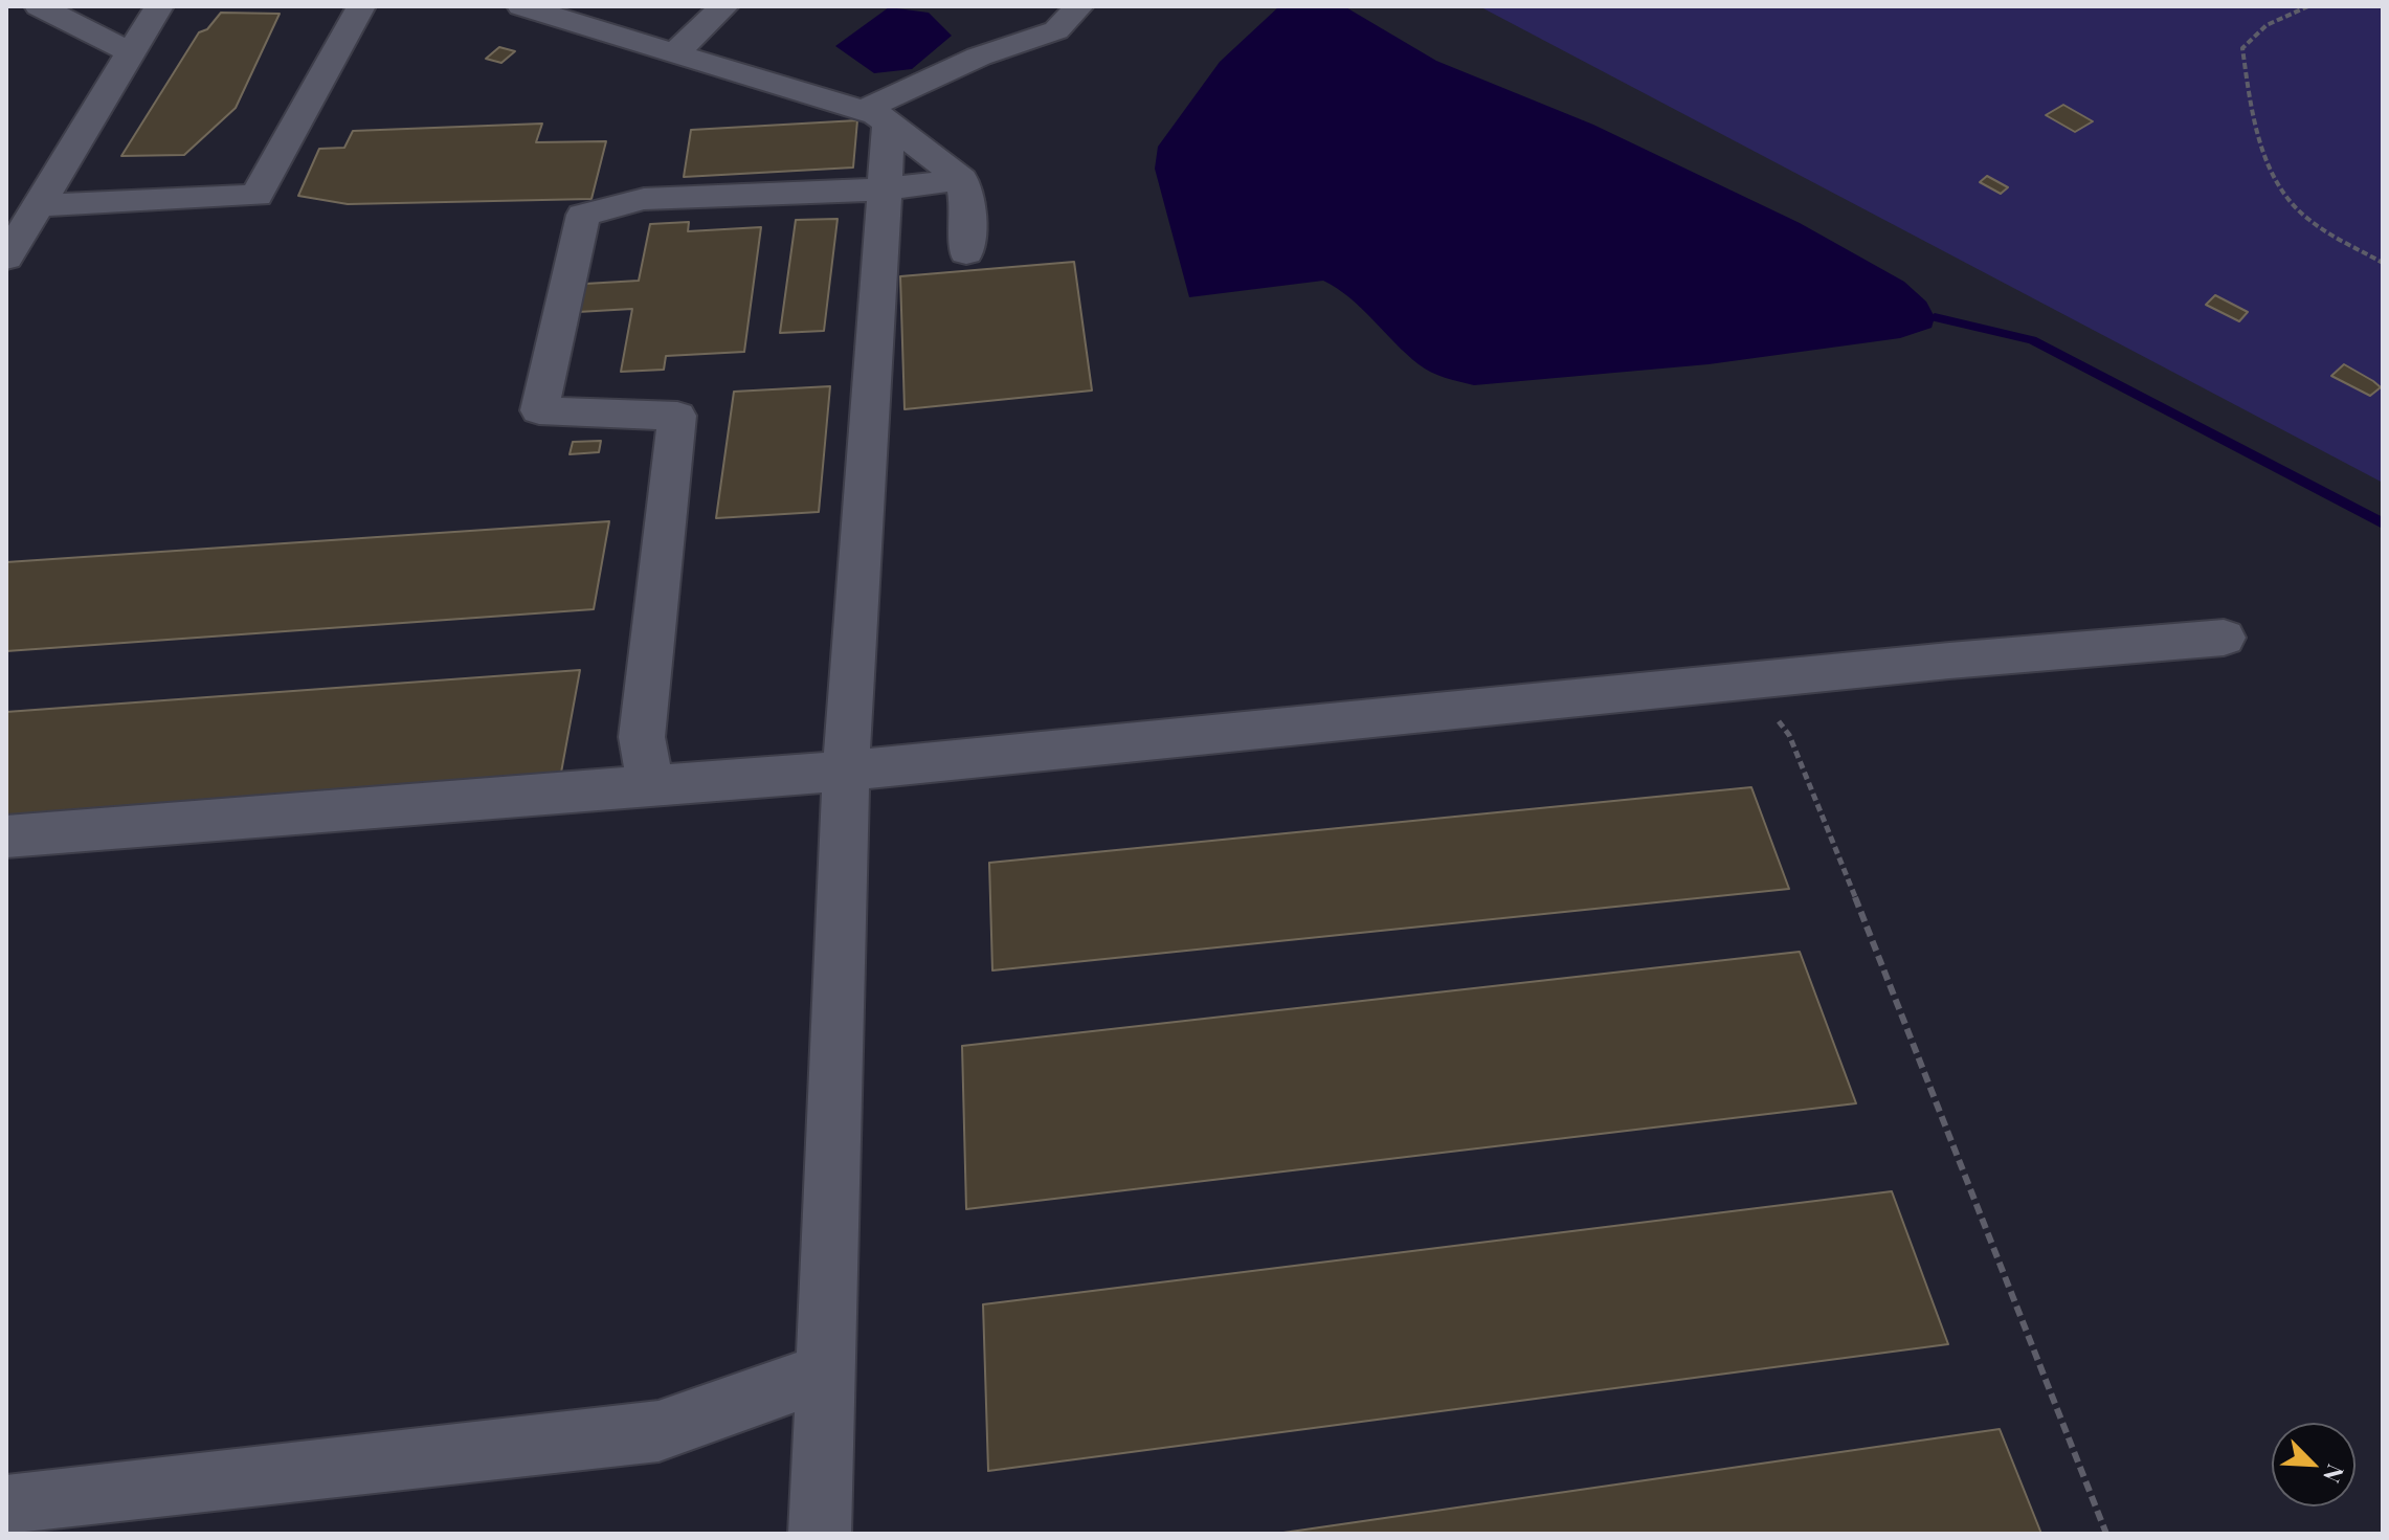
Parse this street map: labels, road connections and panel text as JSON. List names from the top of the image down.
{
  "north": "bottom right"
}
